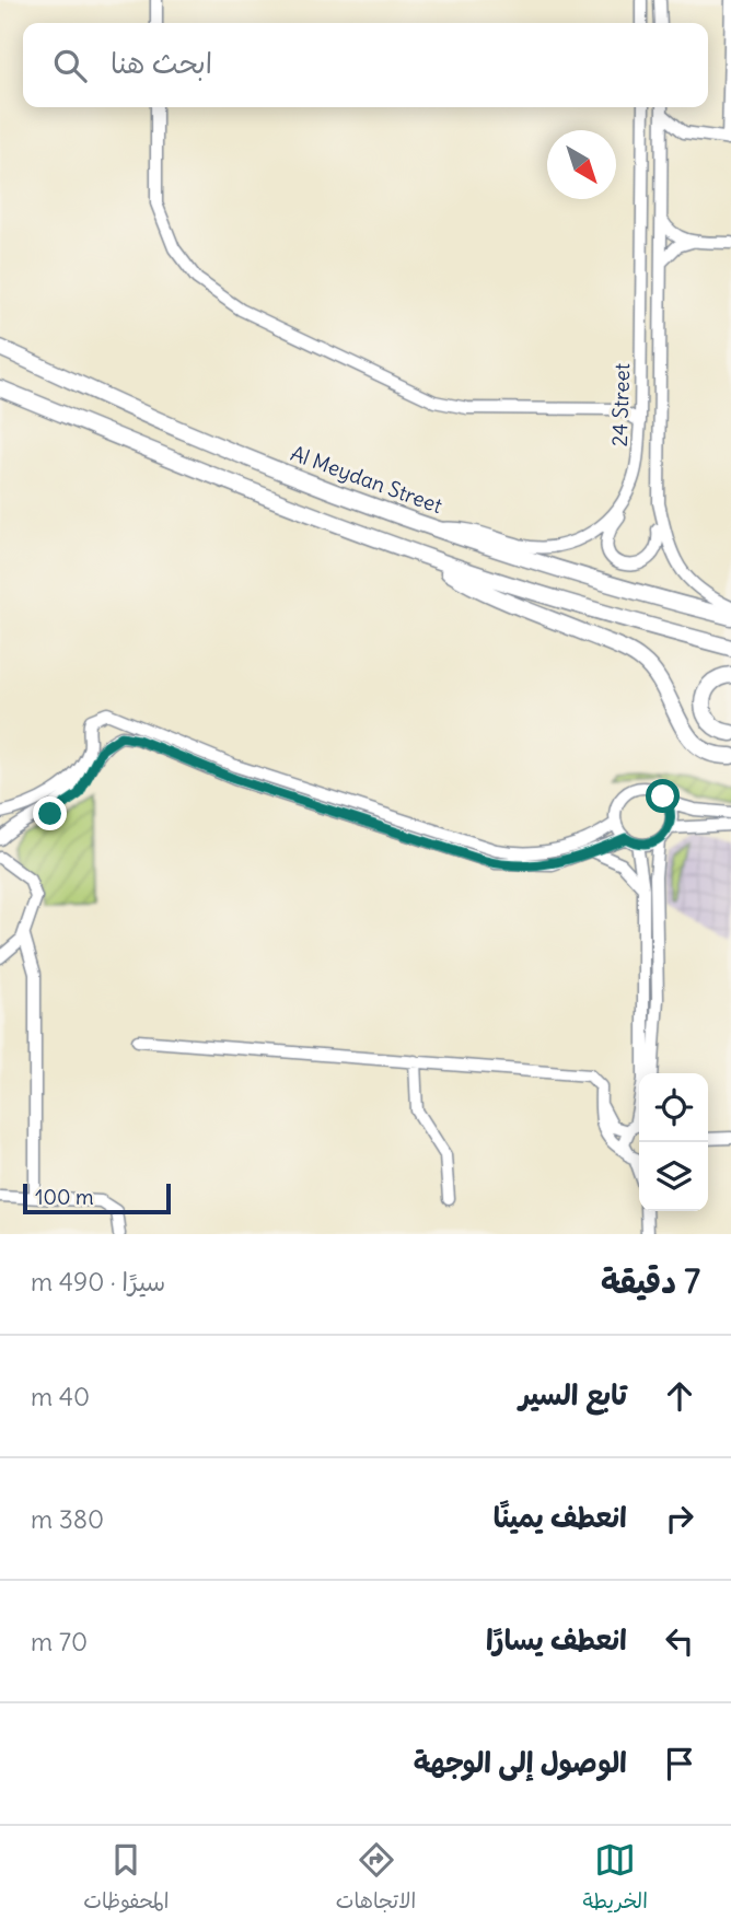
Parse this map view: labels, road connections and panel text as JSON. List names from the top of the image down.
{
  "streets": {
    "main road": ["Al Meydan Street"],
    "street": ["24 Street"]
  },
  "crossings": [
    ["24 Street", "Al Meydan Street"]
  ],
  "scale_bar": "100 m",
  "north": "bottom right",
  "page": {
    "search": "ابحث هنا",
    "scale": "100 m",
    "heading": ["7 دقيقة", "سيرًا · 490 m"],
    "list": [
      ["تابع السير", "40 m"],
      ["انعطف يمينًا", "380 m"],
      ["انعطف يسارًا", "70 m"],
      "الوصول إلى الوجهة"
    ],
    "nav": ["الخريطة", "الاتجاهات", "المحفوظات"]
  }
}
